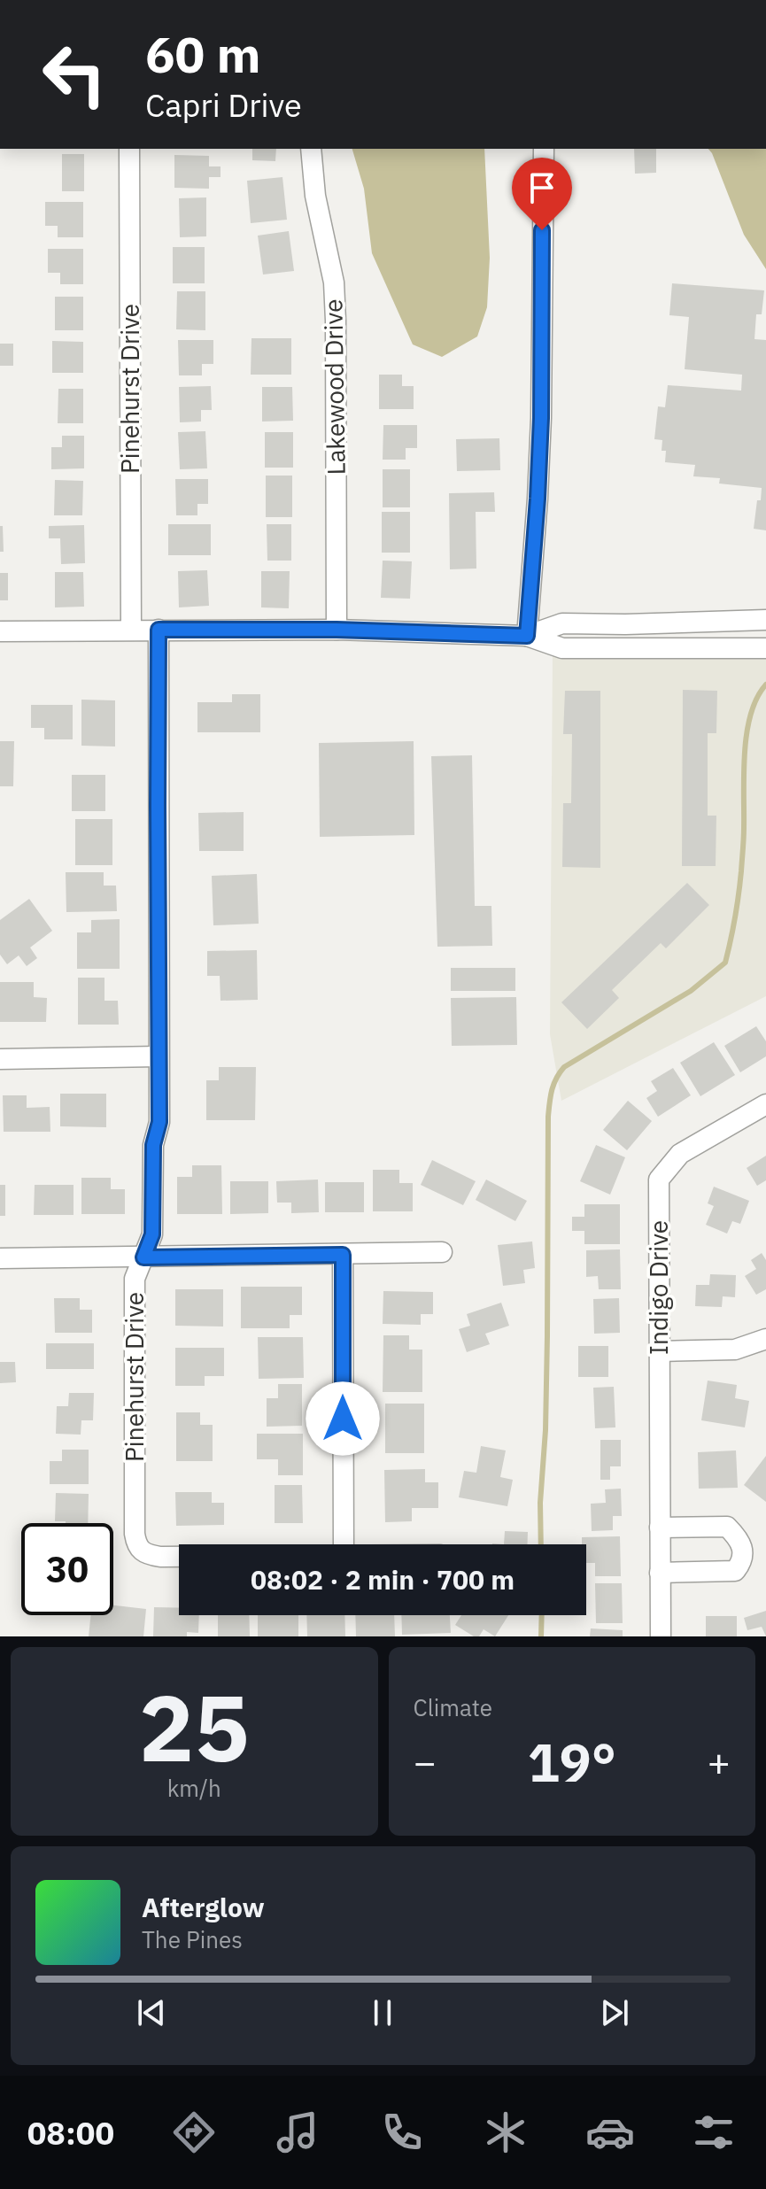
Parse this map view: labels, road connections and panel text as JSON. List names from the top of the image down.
{
  "streets": {
    "street": ["Lakewood Drive", "Pinehurst Drive", "Indigo Drive"]
  },
  "page": {
    "turn": ["60 m", "Capri Drive"],
    "limit": "30",
    "trip": "08:02 · 2 min · 700 m",
    "tile": [
      ["25", "km/h"],
      "Climate"
    ],
    "heat": ["−", "19°", "+"],
    "song": ["Afterglow", "The Pines"],
    "tabs": "08:00"
  }
}
